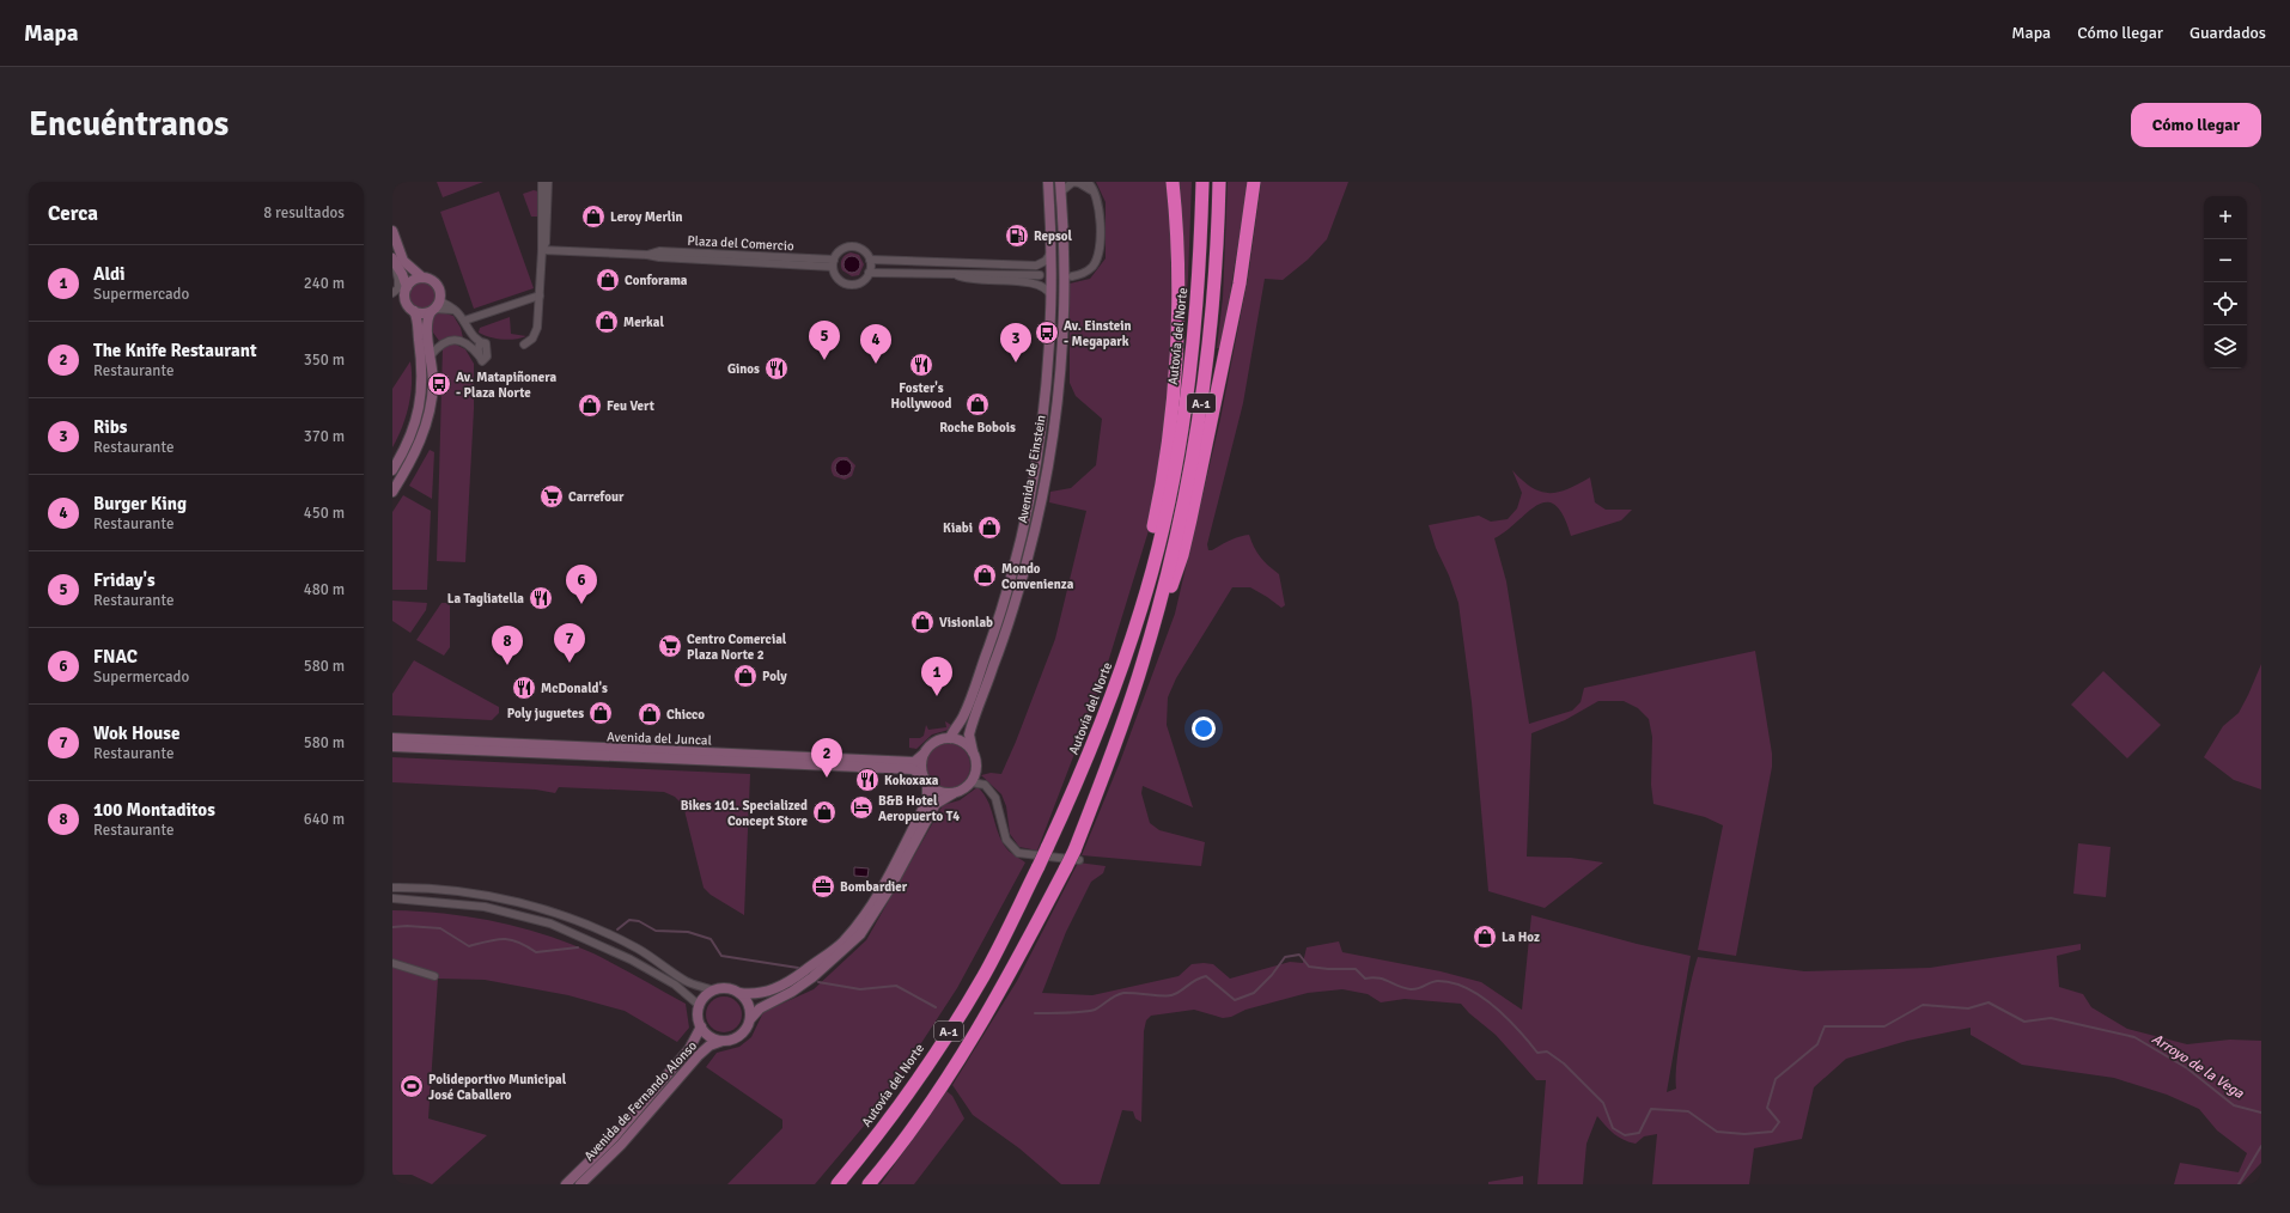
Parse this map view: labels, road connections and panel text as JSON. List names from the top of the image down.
{
  "streets": {
    "highway": ["Autovía del Norte", "A-1"],
    "street": [
      "Plaza del Comercio",
      "Avenida de Einstein",
      "Avenida del Juncal",
      "Avenida de Fernando Alonso"
    ]
  },
  "crossings": [
    ["Avenida de Einstein", "Avenida del Juncal"]
  ],
  "water": ["Arroyo de la Vega"],
  "places": {
    "shop": [
      "Leroy Merlin",
      "Conforama",
      "Merkal",
      "Roche Bobois",
      "Feu Vert",
      "Kiabi",
      "Mondo Convenienza",
      "Visionlab",
      "Poly",
      "Poly juguetes",
      "Chicco",
      "Bikes 101. Specialized Concept Store",
      "La Hoz"
    ],
    "fuel station": ["Repsol"],
    "bus stop": ["Av. Einstein - Megapark", "Av. Matapiñonera - Plaza Norte"],
    "restaurant": [
      "Foster's Hollywood",
      "Ginos",
      "La Tagliatella",
      "McDonald's",
      "Kokoxaxa"
    ],
    "supermarket": ["Carrefour", "Centro Comercial Plaza Norte 2"],
    "hotel": ["B&B Hotel Aeropuerto T4"],
    "office": ["Bombardier"],
    "sports": ["Polideportivo Municipal José Caballero"]
  },
  "page": {
    "header": "Mapa",
    "nav": ["Mapa", "Cómo llegar", "Guardados"],
    "buttons": "Cómo llegar",
    "title": "Encuéntranos",
    "heading": ["Cerca", "8 resultados"],
    "map_buttons": ["+", "−"],
    "list": [
      {
        "mark": "1",
        "name": "Aldi",
        "note": "Supermercado",
        "value": "240 m"
      },
      {
        "mark": "2",
        "name": "The Knife Restaurant",
        "note": "Restaurante",
        "value": "350 m"
      },
      {
        "mark": "3",
        "name": "Ribs",
        "note": "Restaurante",
        "value": "370 m"
      },
      {
        "mark": "4",
        "name": "Burger King",
        "note": "Restaurante",
        "value": "450 m"
      },
      {
        "mark": "5",
        "name": "Friday's",
        "note": "Restaurante",
        "value": "480 m"
      },
      {
        "mark": "6",
        "name": "FNAC",
        "note": "Supermercado",
        "value": "580 m"
      },
      {
        "mark": "7",
        "name": "Wok House",
        "note": "Restaurante",
        "value": "580 m"
      },
      {
        "mark": "8",
        "name": "100 Montaditos",
        "note": "Restaurante",
        "value": "640 m"
      }
    ],
    "pins": [
      "5",
      "3",
      "4",
      "6",
      "7",
      "8",
      "1",
      "2"
    ]
  }
}
